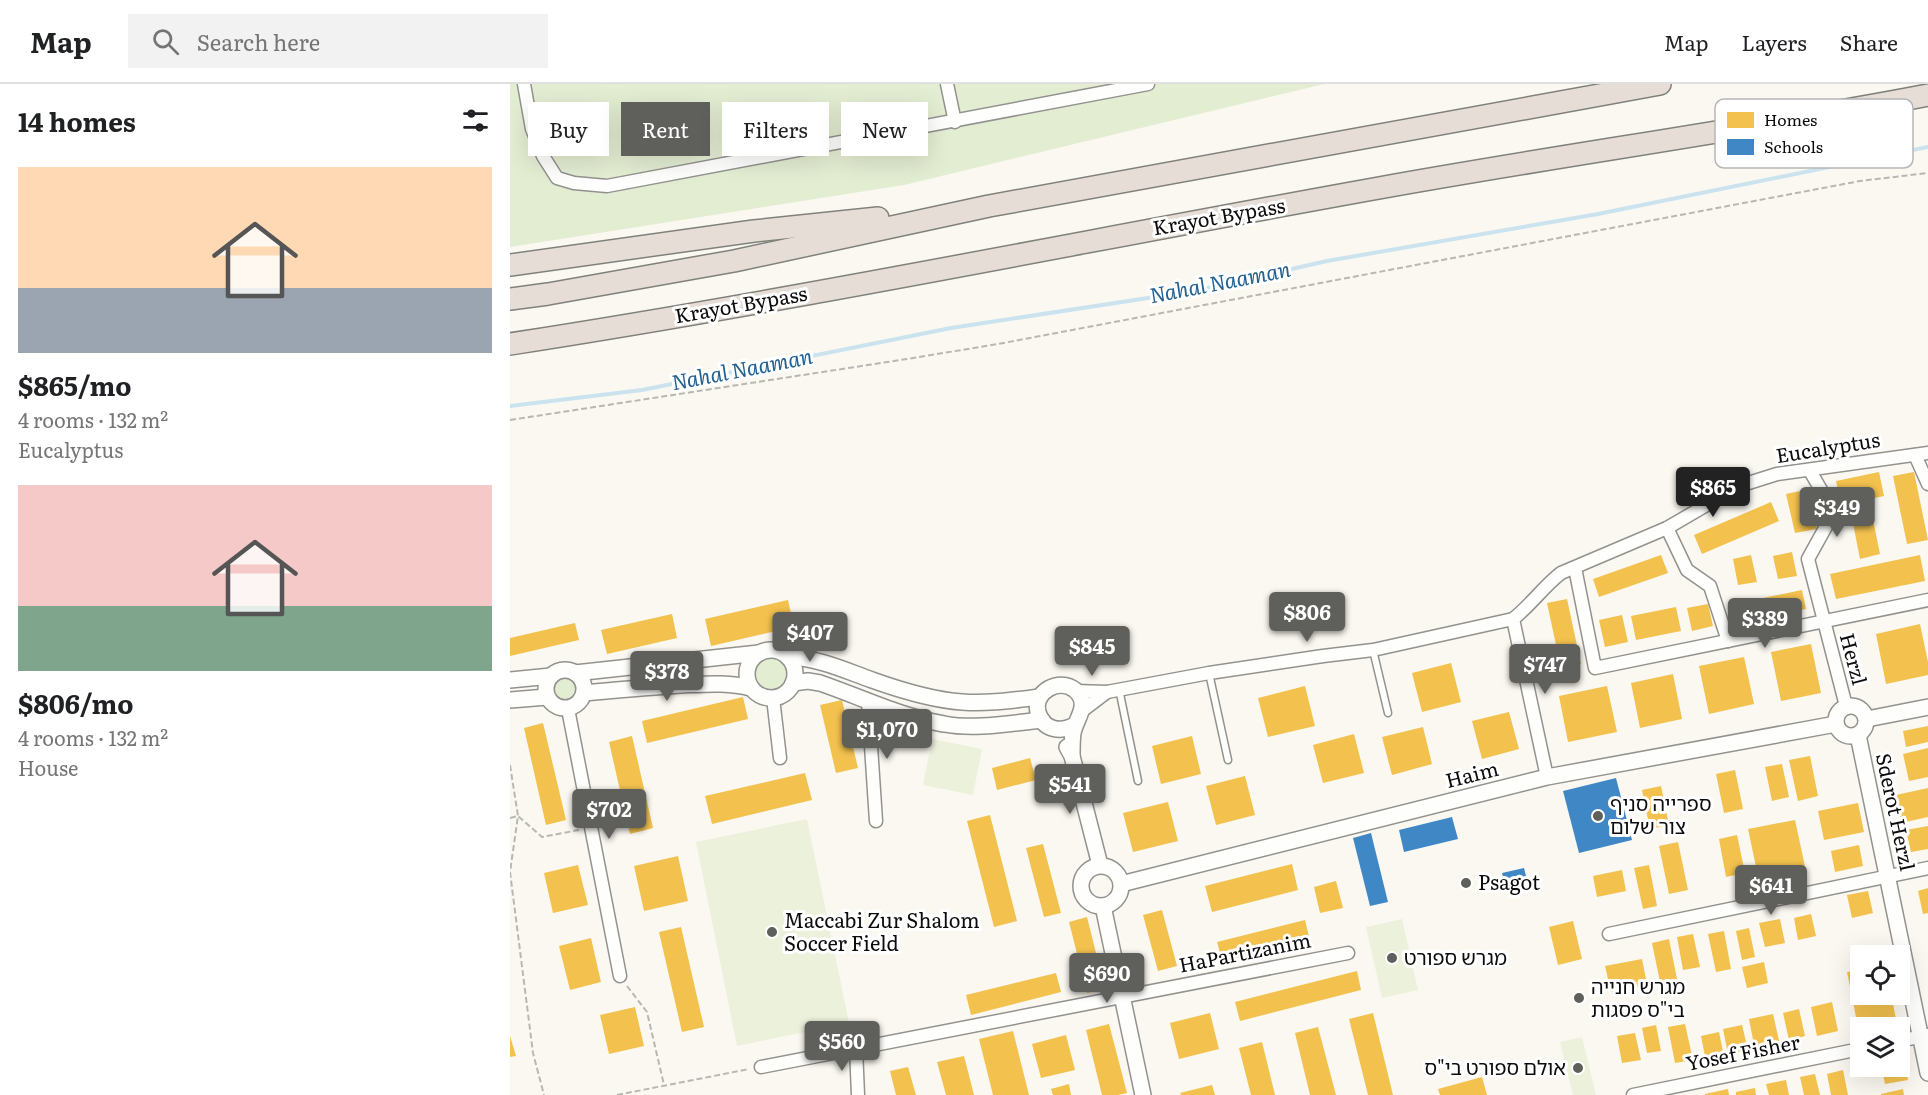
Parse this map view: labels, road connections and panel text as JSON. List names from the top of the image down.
{
  "streets": {
    "highway": ["Krayot Bypass"],
    "street": [
      "Eucalyptus",
      "Herzl",
      "Haim",
      "Sderot Herzl",
      "HaPartizanim",
      "Yosef Fisher"
    ]
  },
  "crossings": [
    ["Eucalyptus", "Herzl"],
    ["Herzl", "Haim"],
    ["Herzl", "Sderot Herzl"],
    ["Haim", "Sderot Herzl"]
  ],
  "water": ["Nahal Naaman"],
  "places": [
    "ספרייה סניף צור שלום",
    "Psagot",
    "Maccabi Zur Shalom Soccer Field",
    "מגרש ספורט",
    "מגרש חנייה בי\"ס פסגות",
    "אולם ספורט בי\"ס"
  ],
  "legend": ["Homes", "Schools"],
  "page": {
    "header": "Map",
    "search": "Search here",
    "nav": ["Map", "Layers", "Share"],
    "heading": "14 homes",
    "chip": [
      "Buy",
      "Rent",
      "Filters",
      "New"
    ],
    "list": [
      {
        "name": "$865/mo",
        "note": "4 rooms · 132 m² · Eucalyptus"
      },
      {
        "name": "$806/mo",
        "note": "4 rooms · 132 m² · House"
      }
    ],
    "price": [
      "$865",
      "$349",
      "$806",
      "$389",
      "$407",
      "$845",
      "$747",
      "$378",
      "$1,070",
      "$541",
      "$702",
      "$641",
      "$690",
      "$560"
    ]
  }
}
